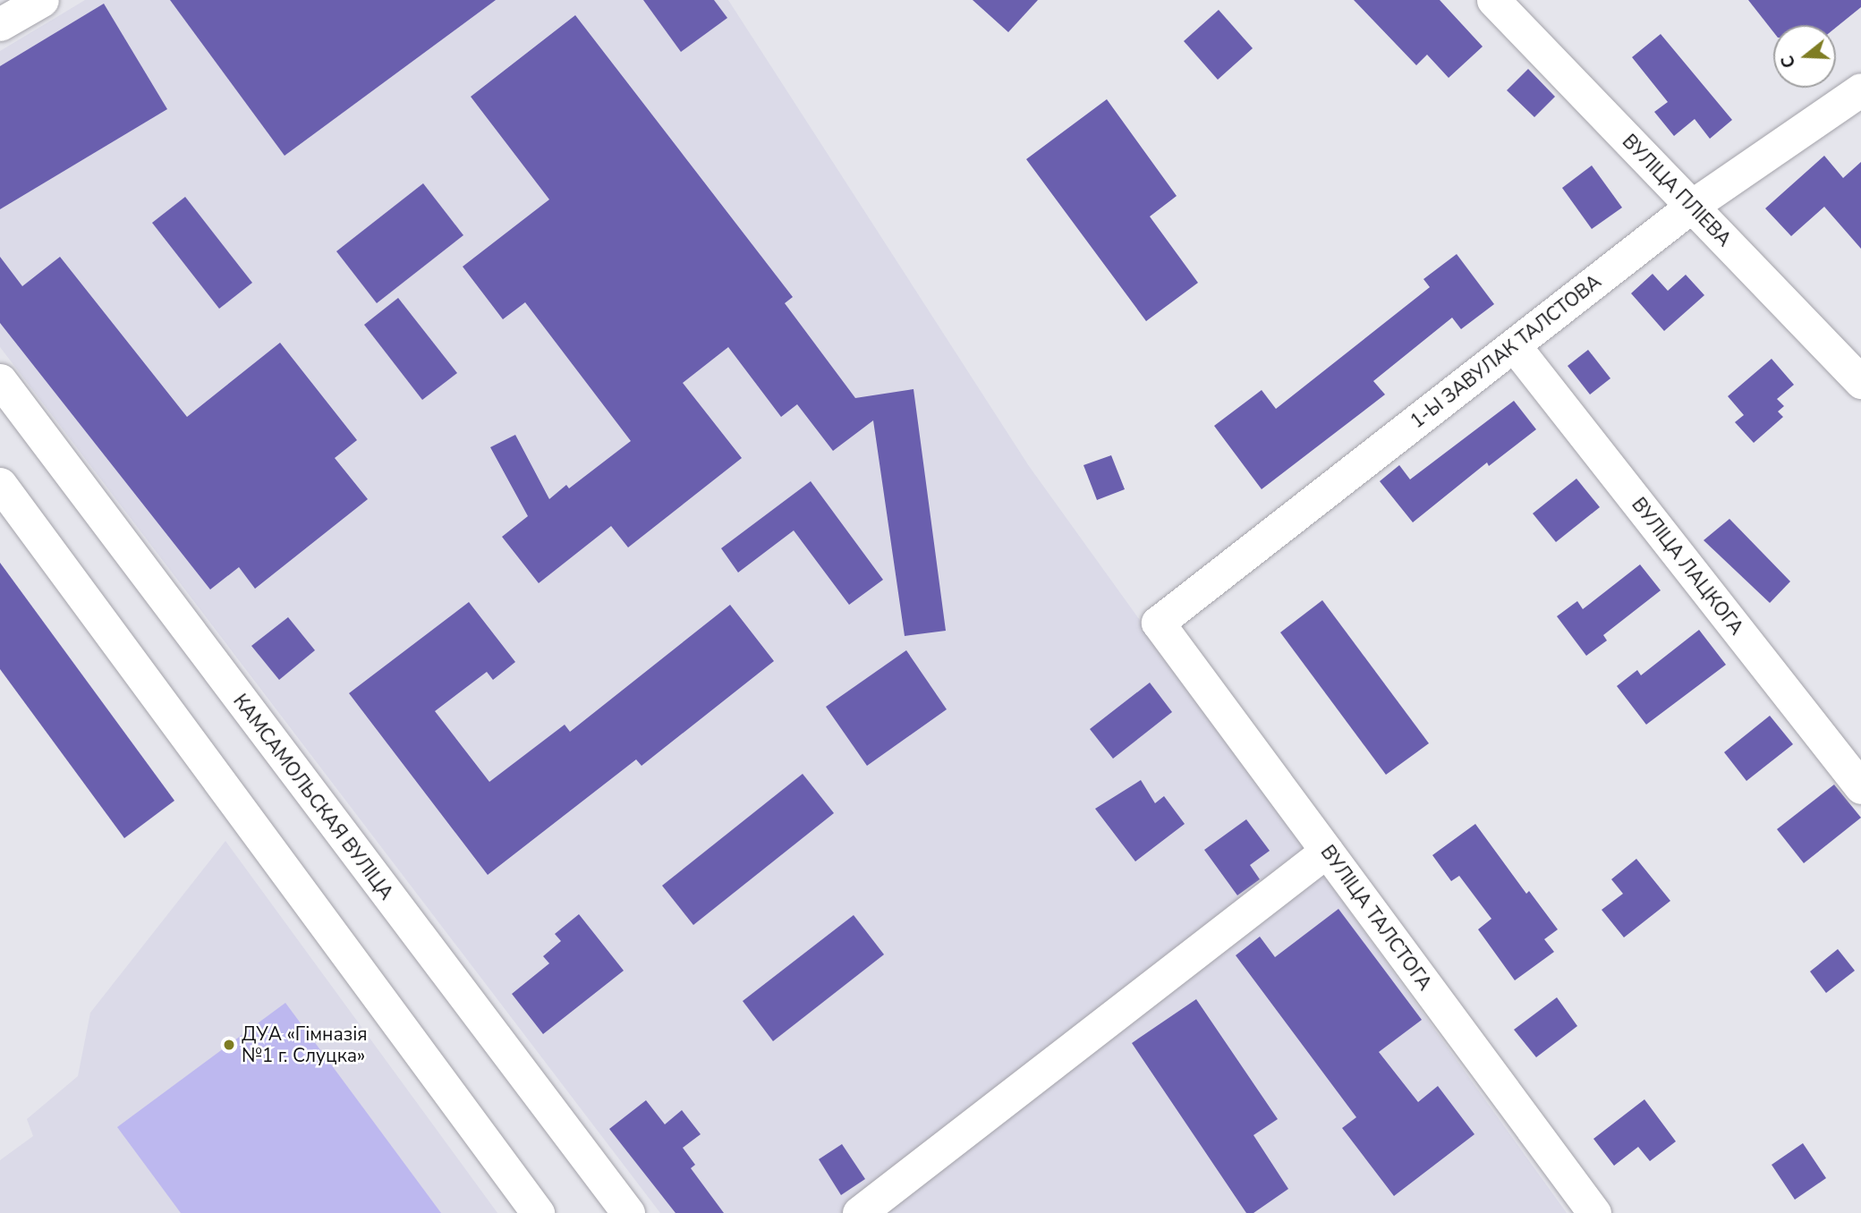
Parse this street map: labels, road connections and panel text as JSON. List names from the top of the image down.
{
  "streets": {
    "street": [
      "ВУЛІЦА ПЛІЕВА",
      "1-Ы ЗАВУЛАК ТАЛСТОВА",
      "ВУЛІЦА ЛАЦКОГА",
      "КАМСАМОЛЬСКАЯ ВУЛІЦА",
      "ВУЛІЦА ТАЛСТОГА"
    ]
  },
  "crossings": [
    ["ВУЛІЦА ПЛІЕВА", "1-Ы ЗАВУЛАК ТАЛСТОВА"],
    ["1-Ы ЗАВУЛАК ТАЛСТОВА", "ВУЛІЦА ЛАЦКОГА"],
    ["1-Ы ЗАВУЛАК ТАЛСТОВА", "ВУЛІЦА ТАЛСТОГА"]
  ],
  "places": ["ДУА «Гімназія №1 г. Слуцка»"],
  "north": "left"
}
